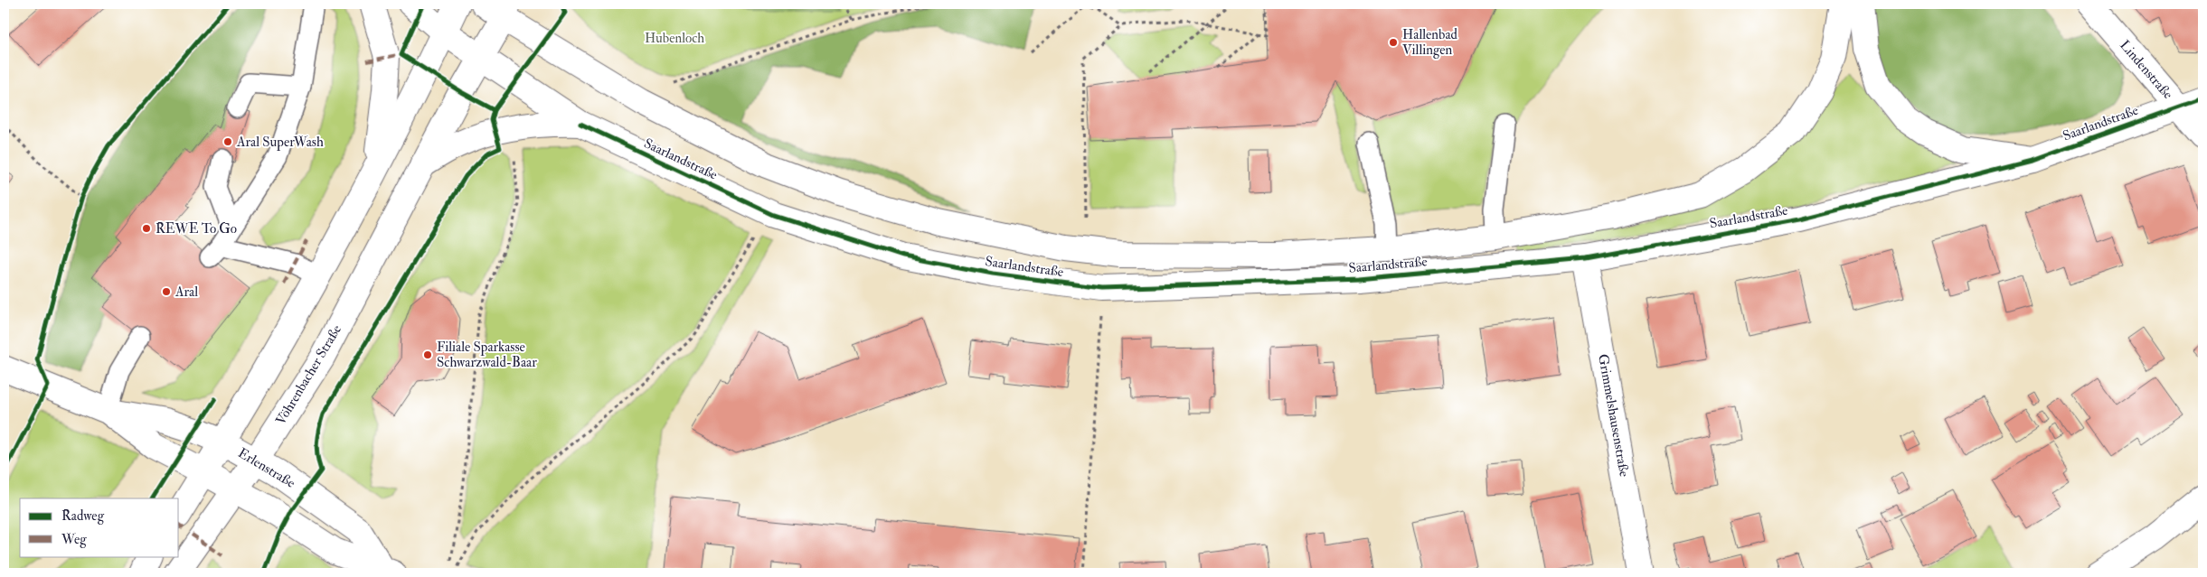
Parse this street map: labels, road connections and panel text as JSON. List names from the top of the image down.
{
  "streets": {
    "street": [
      "Lindenstraße",
      "Saarlandstraße",
      "Vöhrenbacher Straße",
      "Grimmelshausenstraße",
      "Erlenstraße"
    ]
  },
  "crossings": [
    ["Lindenstraße", "Saarlandstraße"],
    ["Saarlandstraße", "Vöhrenbacher Straße"],
    ["Saarlandstraße", "Grimmelshausenstraße"],
    ["Vöhrenbacher Straße", "Erlenstraße"]
  ],
  "parks": ["Hubenloch"],
  "places": [
    "Hallenbad Villingen",
    "Aral SuperWash",
    "REWE To Go",
    "Aral",
    "Filiale Sparkasse Schwarzwald-Baar"
  ],
  "legend": ["Radweg", "Weg"]
}
